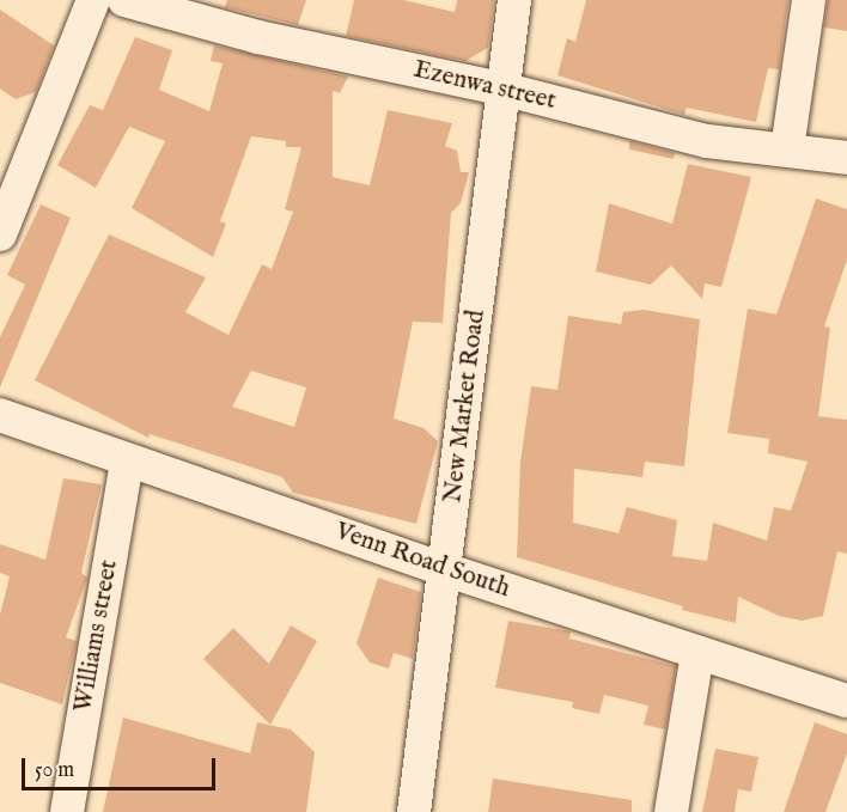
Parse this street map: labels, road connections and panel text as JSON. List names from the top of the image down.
{
  "streets": {
    "street": [
      "Ezenwa street",
      "New Market Road",
      "Venn Road South",
      "Williams street"
    ]
  },
  "crossings": [
    ["Ezenwa street", "New Market Road"],
    ["New Market Road", "Venn Road South"],
    ["Venn Road South", "Williams street"]
  ],
  "scale_bar": "50 m"
}
